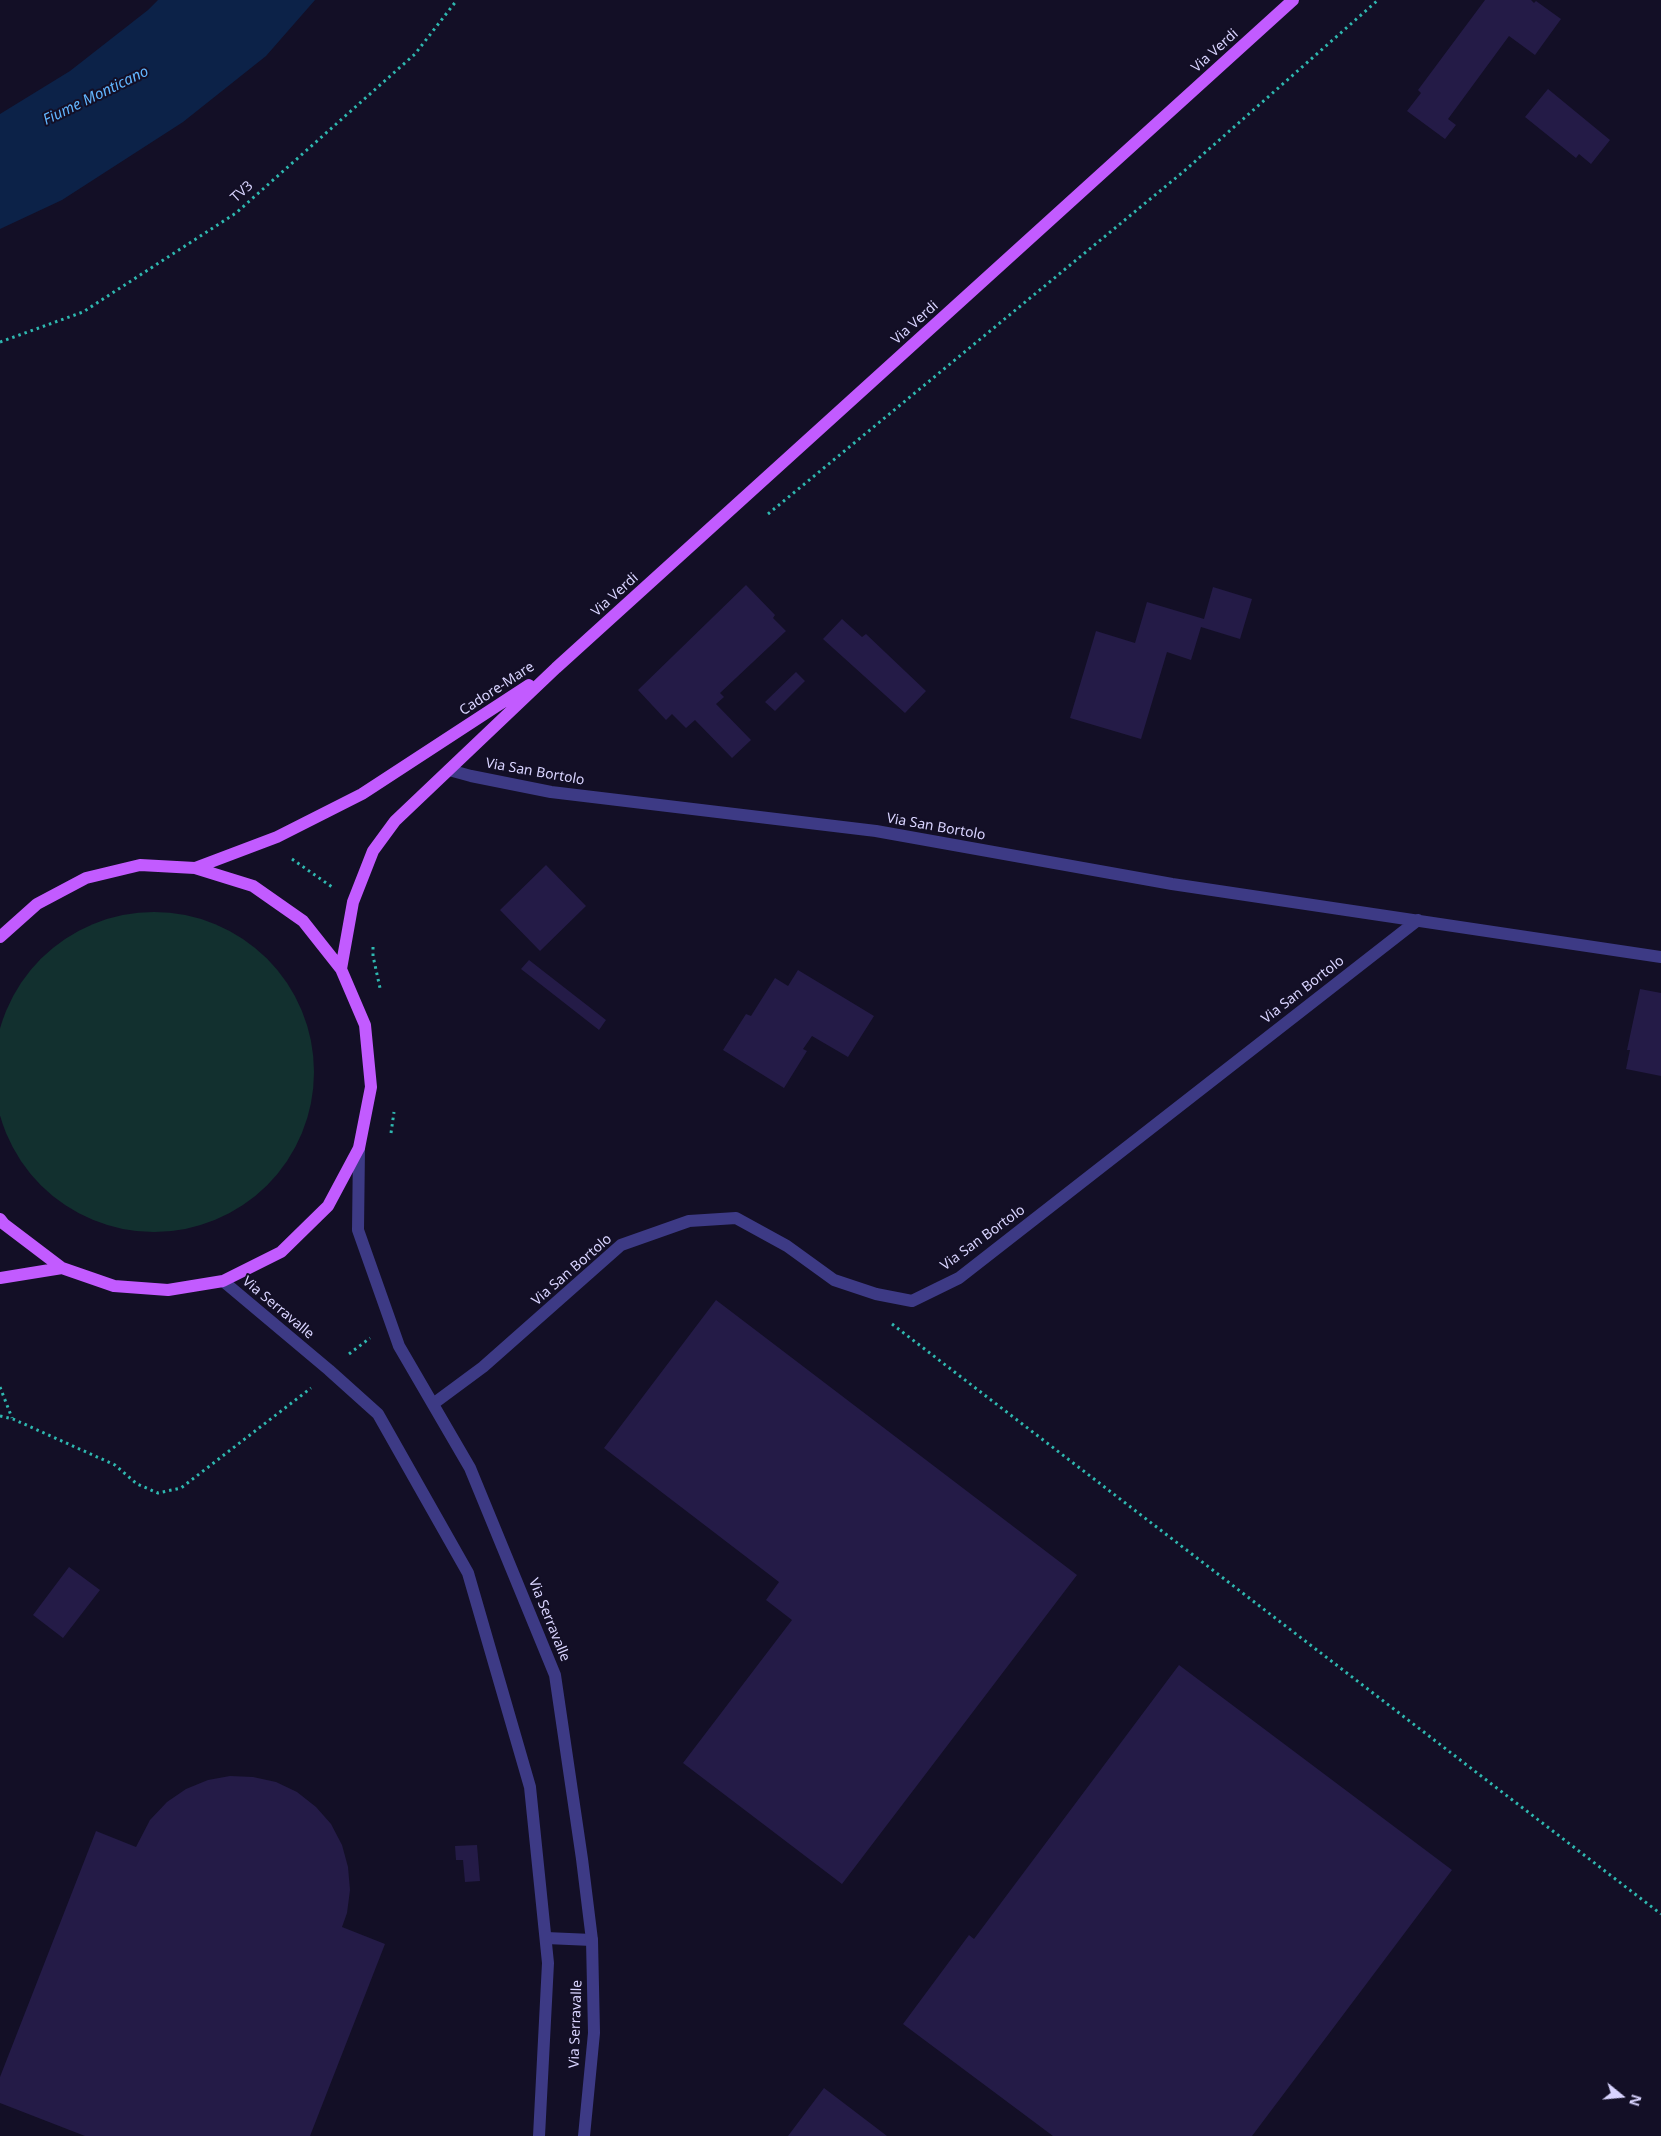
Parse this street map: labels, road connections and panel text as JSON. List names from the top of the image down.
{
  "streets": {
    "main road": ["Via Verdi", "Cadore-Mare"],
    "street": ["Via San Bortolo", "Via Serravalle"],
    "path": ["TV3"]
  },
  "crossings": [
    ["Via Verdi", "Cadore-Mare"],
    ["Cadore-Mare", "Via San Bortolo"],
    ["Via San Bortolo", "Via Serravalle"]
  ],
  "water": ["Fiume Monticano"],
  "north": "right"
}
